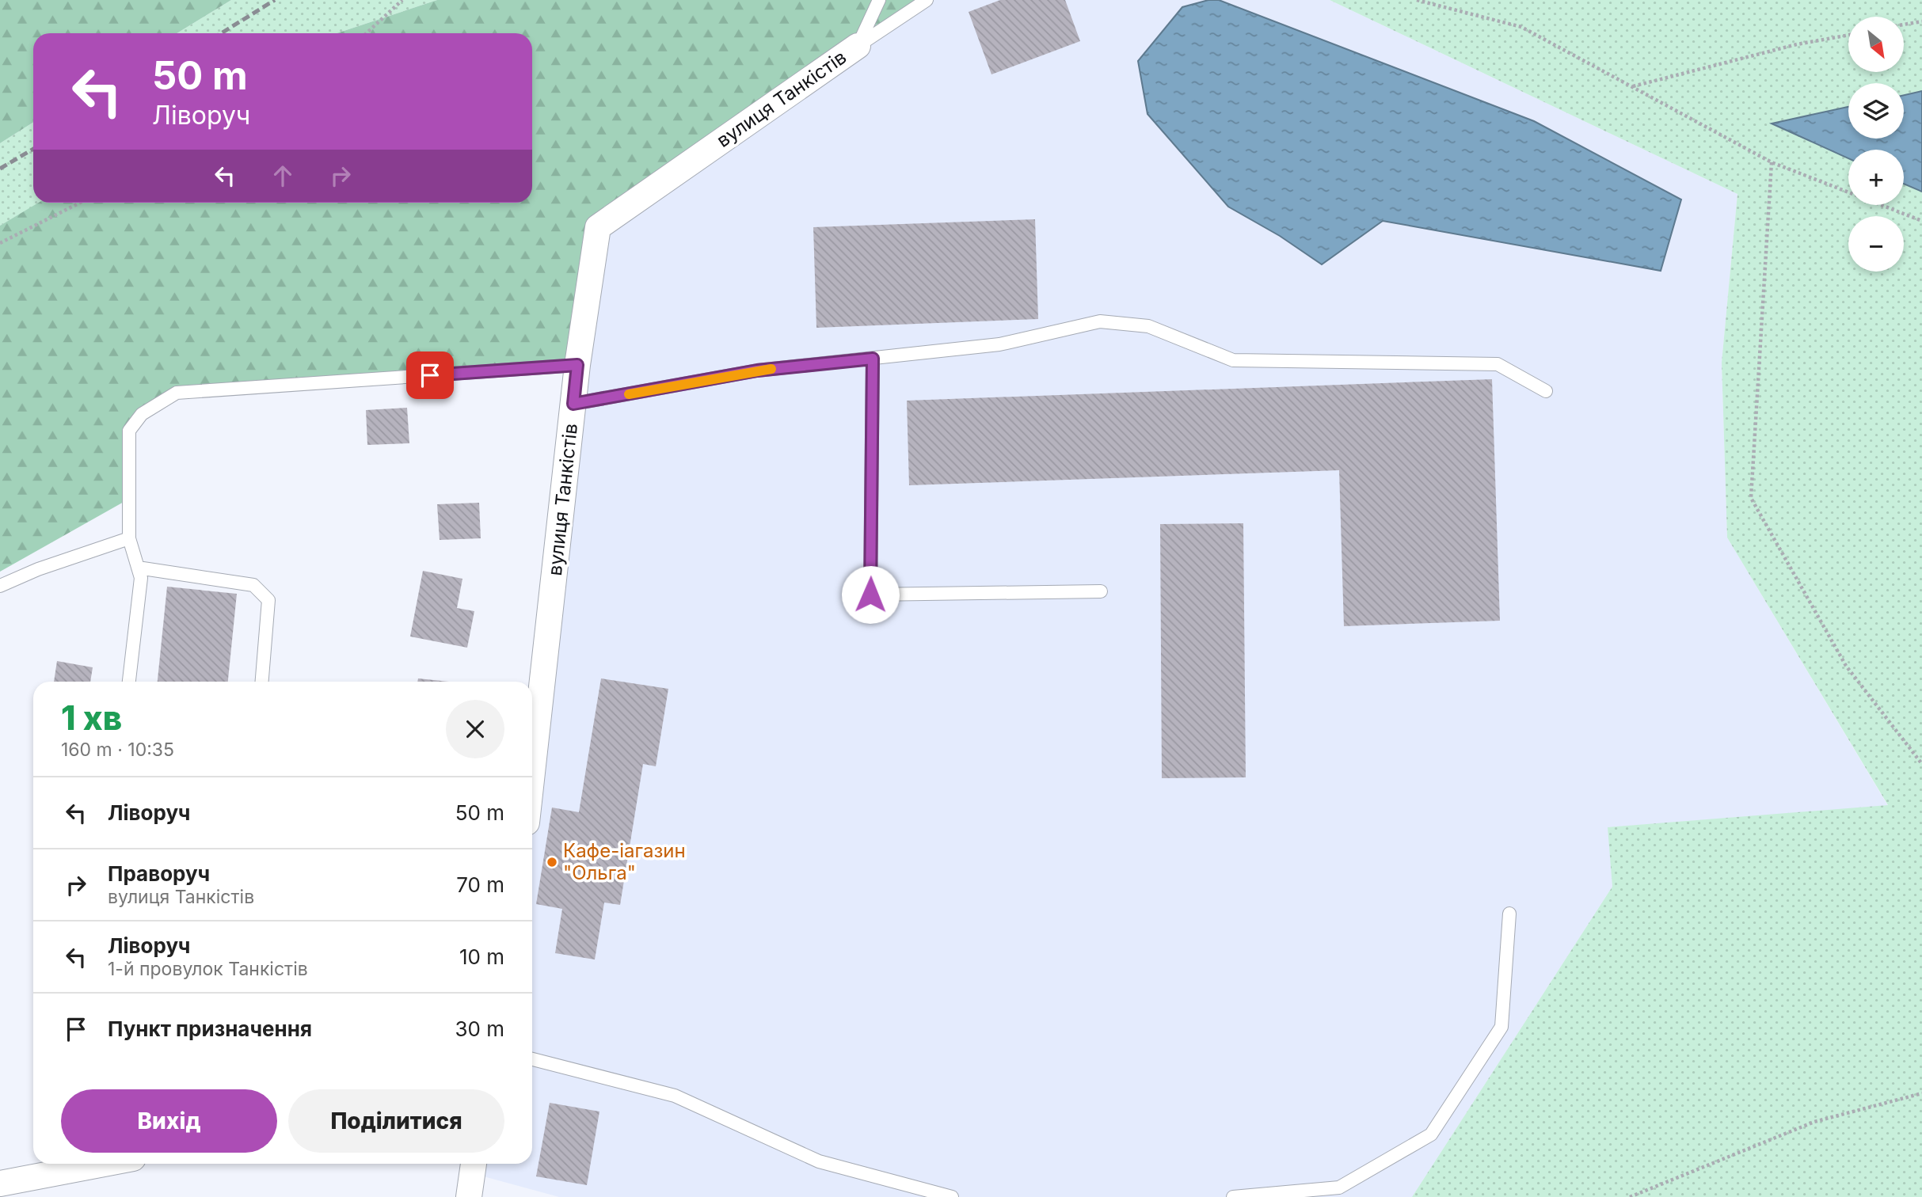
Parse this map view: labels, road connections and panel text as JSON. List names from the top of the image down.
{
  "streets": {
    "street": ["вулиця Танкістів"]
  },
  "places": ["Кафе-іагазин \"Ольга\""],
  "north": "bottom right",
  "page": {
    "map_buttons": ["+", "−"],
    "turn": ["50 m", "Ліворуч"],
    "heading": ["1 хв", "160 m · 10:35"],
    "list": [
      {
        "name": "Ліворуч",
        "value": "50 m"
      },
      {
        "name": "Праворуч",
        "note": "вулиця Танкістів",
        "value": "70 m"
      },
      {
        "name": "Ліворуч",
        "note": "1-й провулок Танкістів",
        "value": "10 m"
      },
      {
        "name": "Пункт призначення",
        "value": "30 m"
      }
    ],
    "buttons": ["Вихід", "Поділитися"]
  }
}
